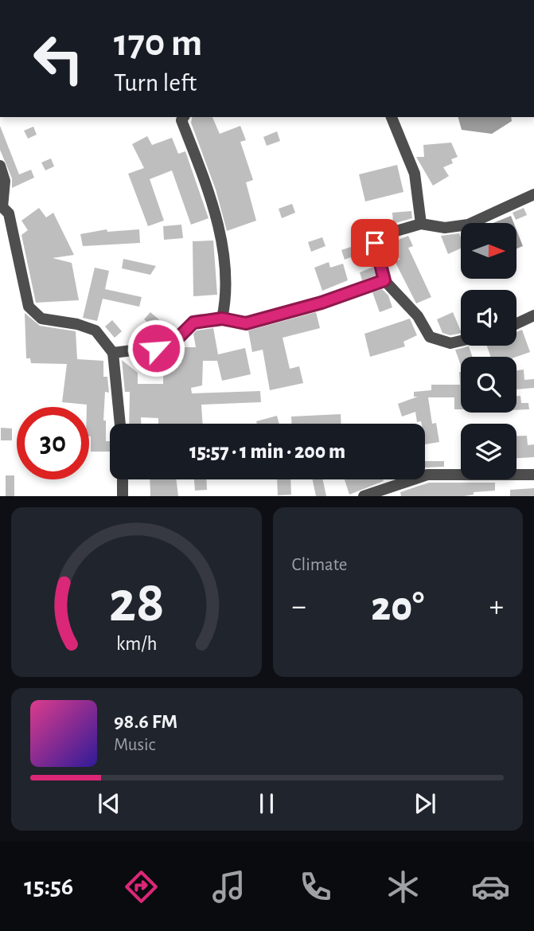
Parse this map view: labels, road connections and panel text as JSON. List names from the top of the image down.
{
  "north": "right",
  "page": {
    "turn": ["170 m", "Turn left"],
    "limit": "30",
    "trip": "15:57 · 1 min · 200 m",
    "tile": "Climate",
    "heat": ["−", "20°", "+"],
    "song": ["98.6 FM", "Music"],
    "tabs": "15:56",
    "gauge": ["28", "km/h"]
  }
}
